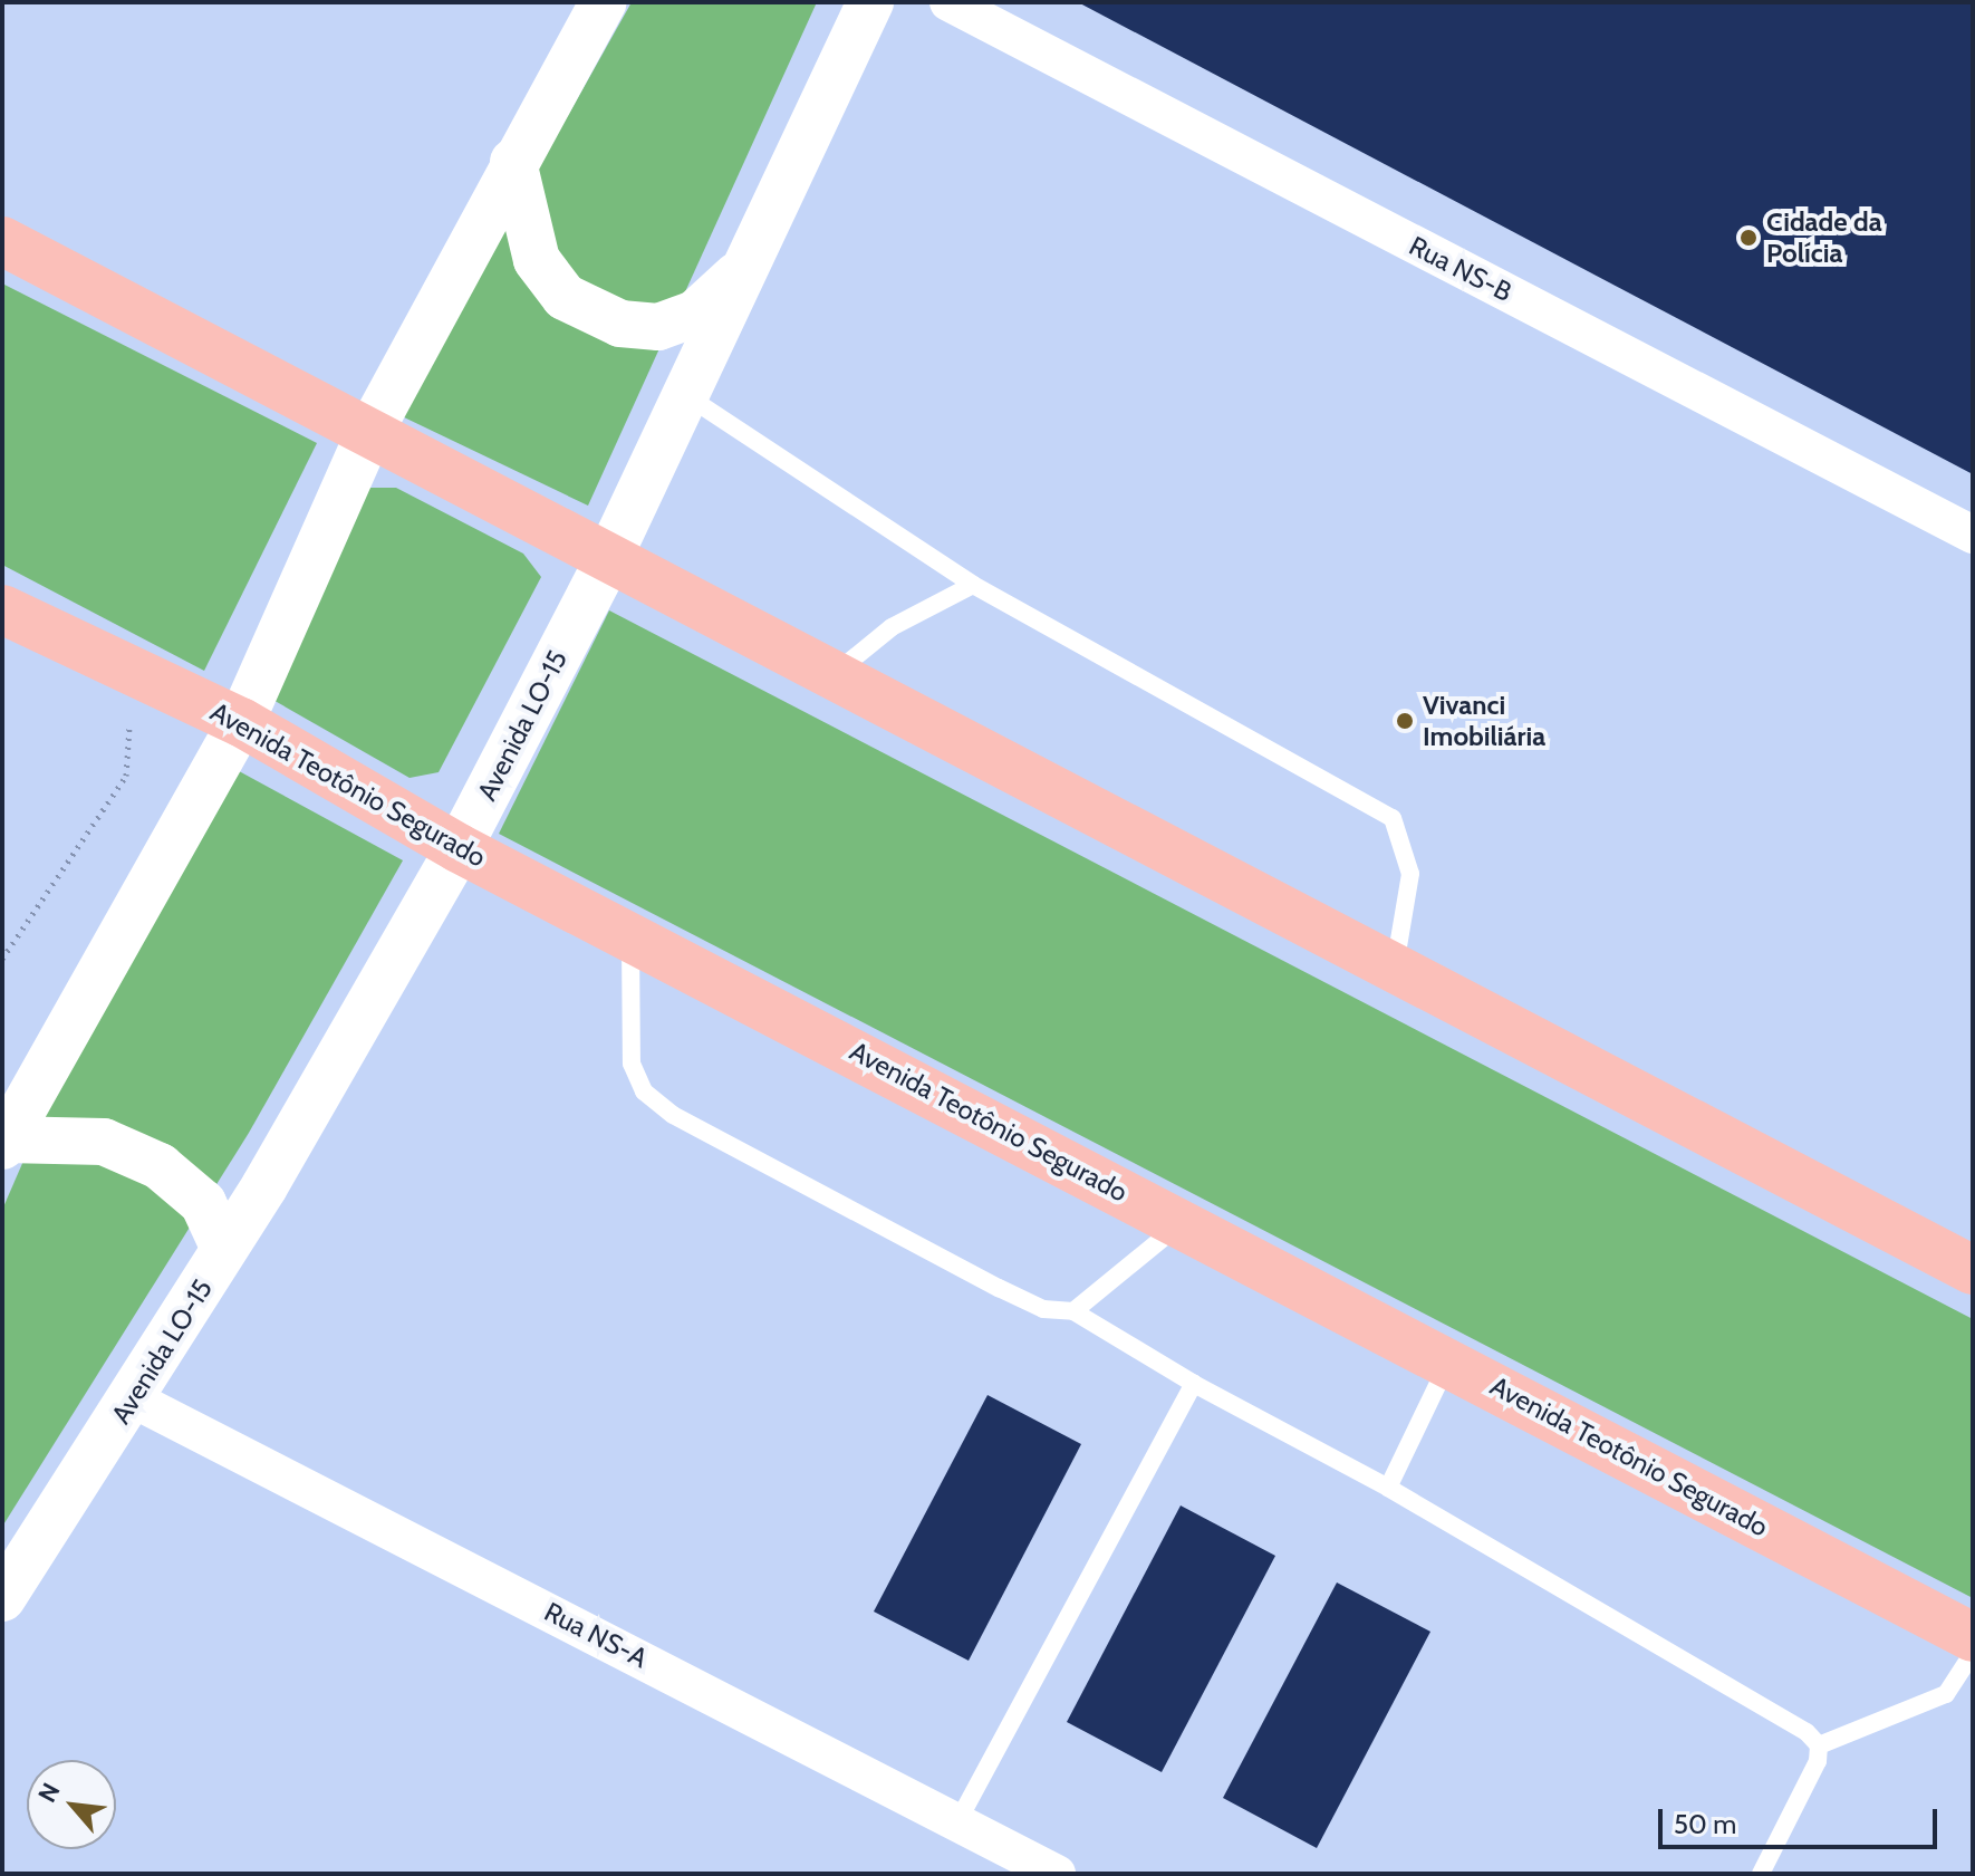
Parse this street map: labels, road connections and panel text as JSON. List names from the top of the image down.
{
  "streets": {
    "main road": ["Avenida Teotônio Segurado"],
    "street": ["Rua NS-B", "Avenida LO-15", "Rua NS-A"]
  },
  "crossings": [
    ["Avenida LO-15", "Avenida Teotônio Segurado"],
    ["Avenida LO-15", "Rua NS-A"]
  ],
  "places": ["Cidade da Polícia", "Vivanci Imobiliária"],
  "scale_bar": "50 m",
  "north": "top left"
}
